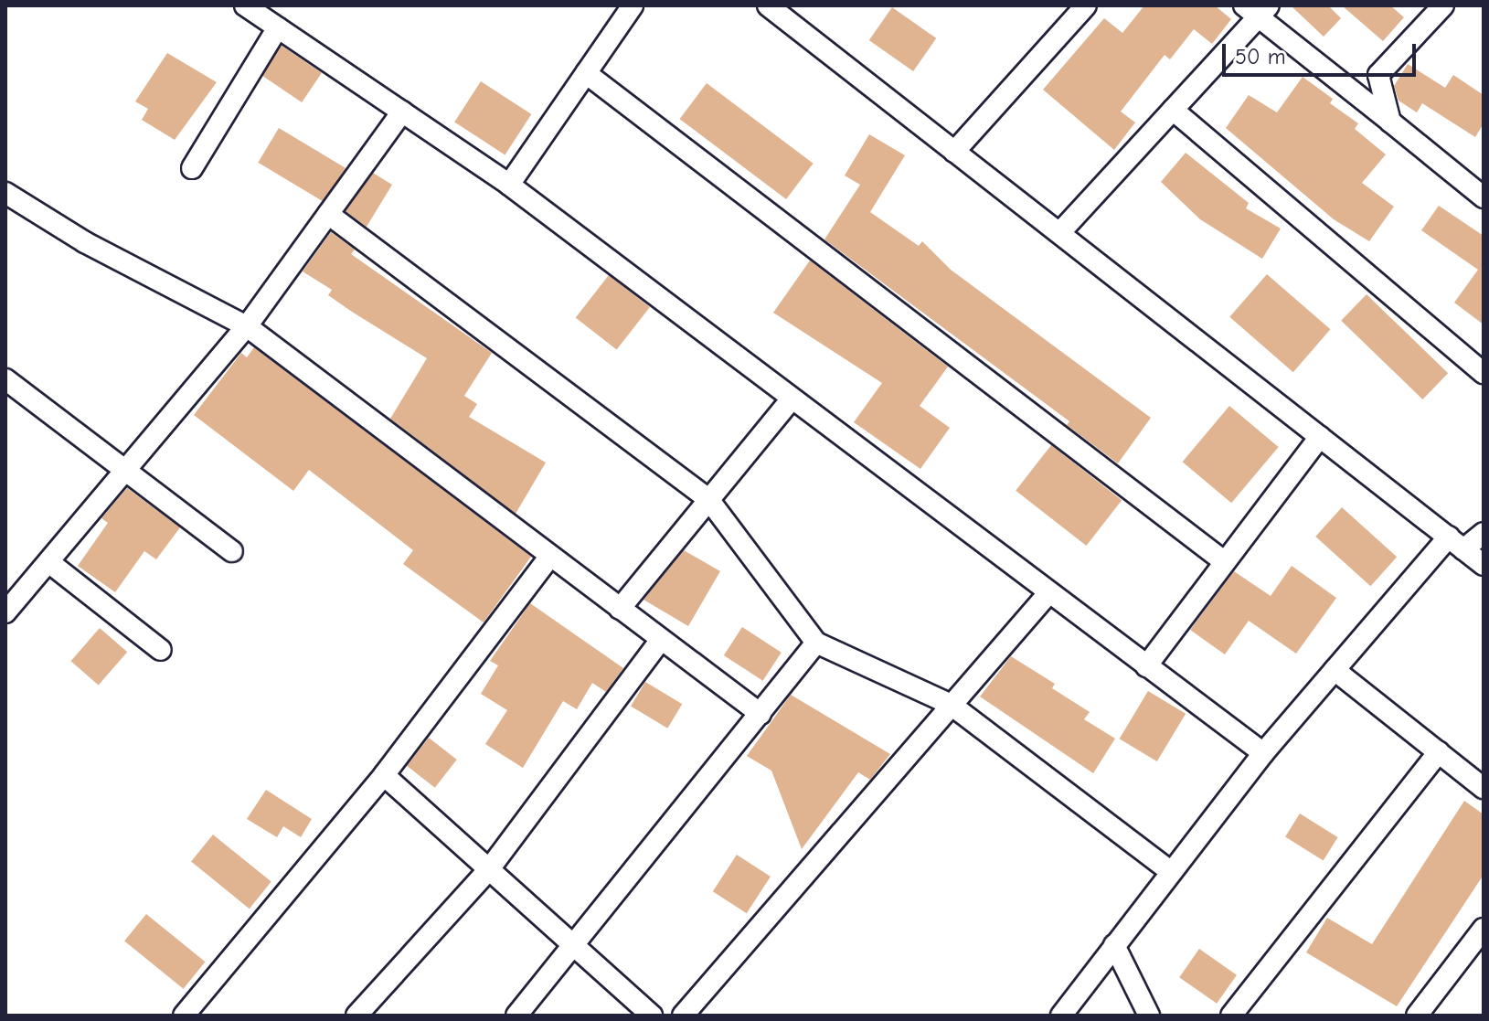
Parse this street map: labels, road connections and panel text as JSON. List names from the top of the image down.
{
  "scale_bar": "50 m"
}
